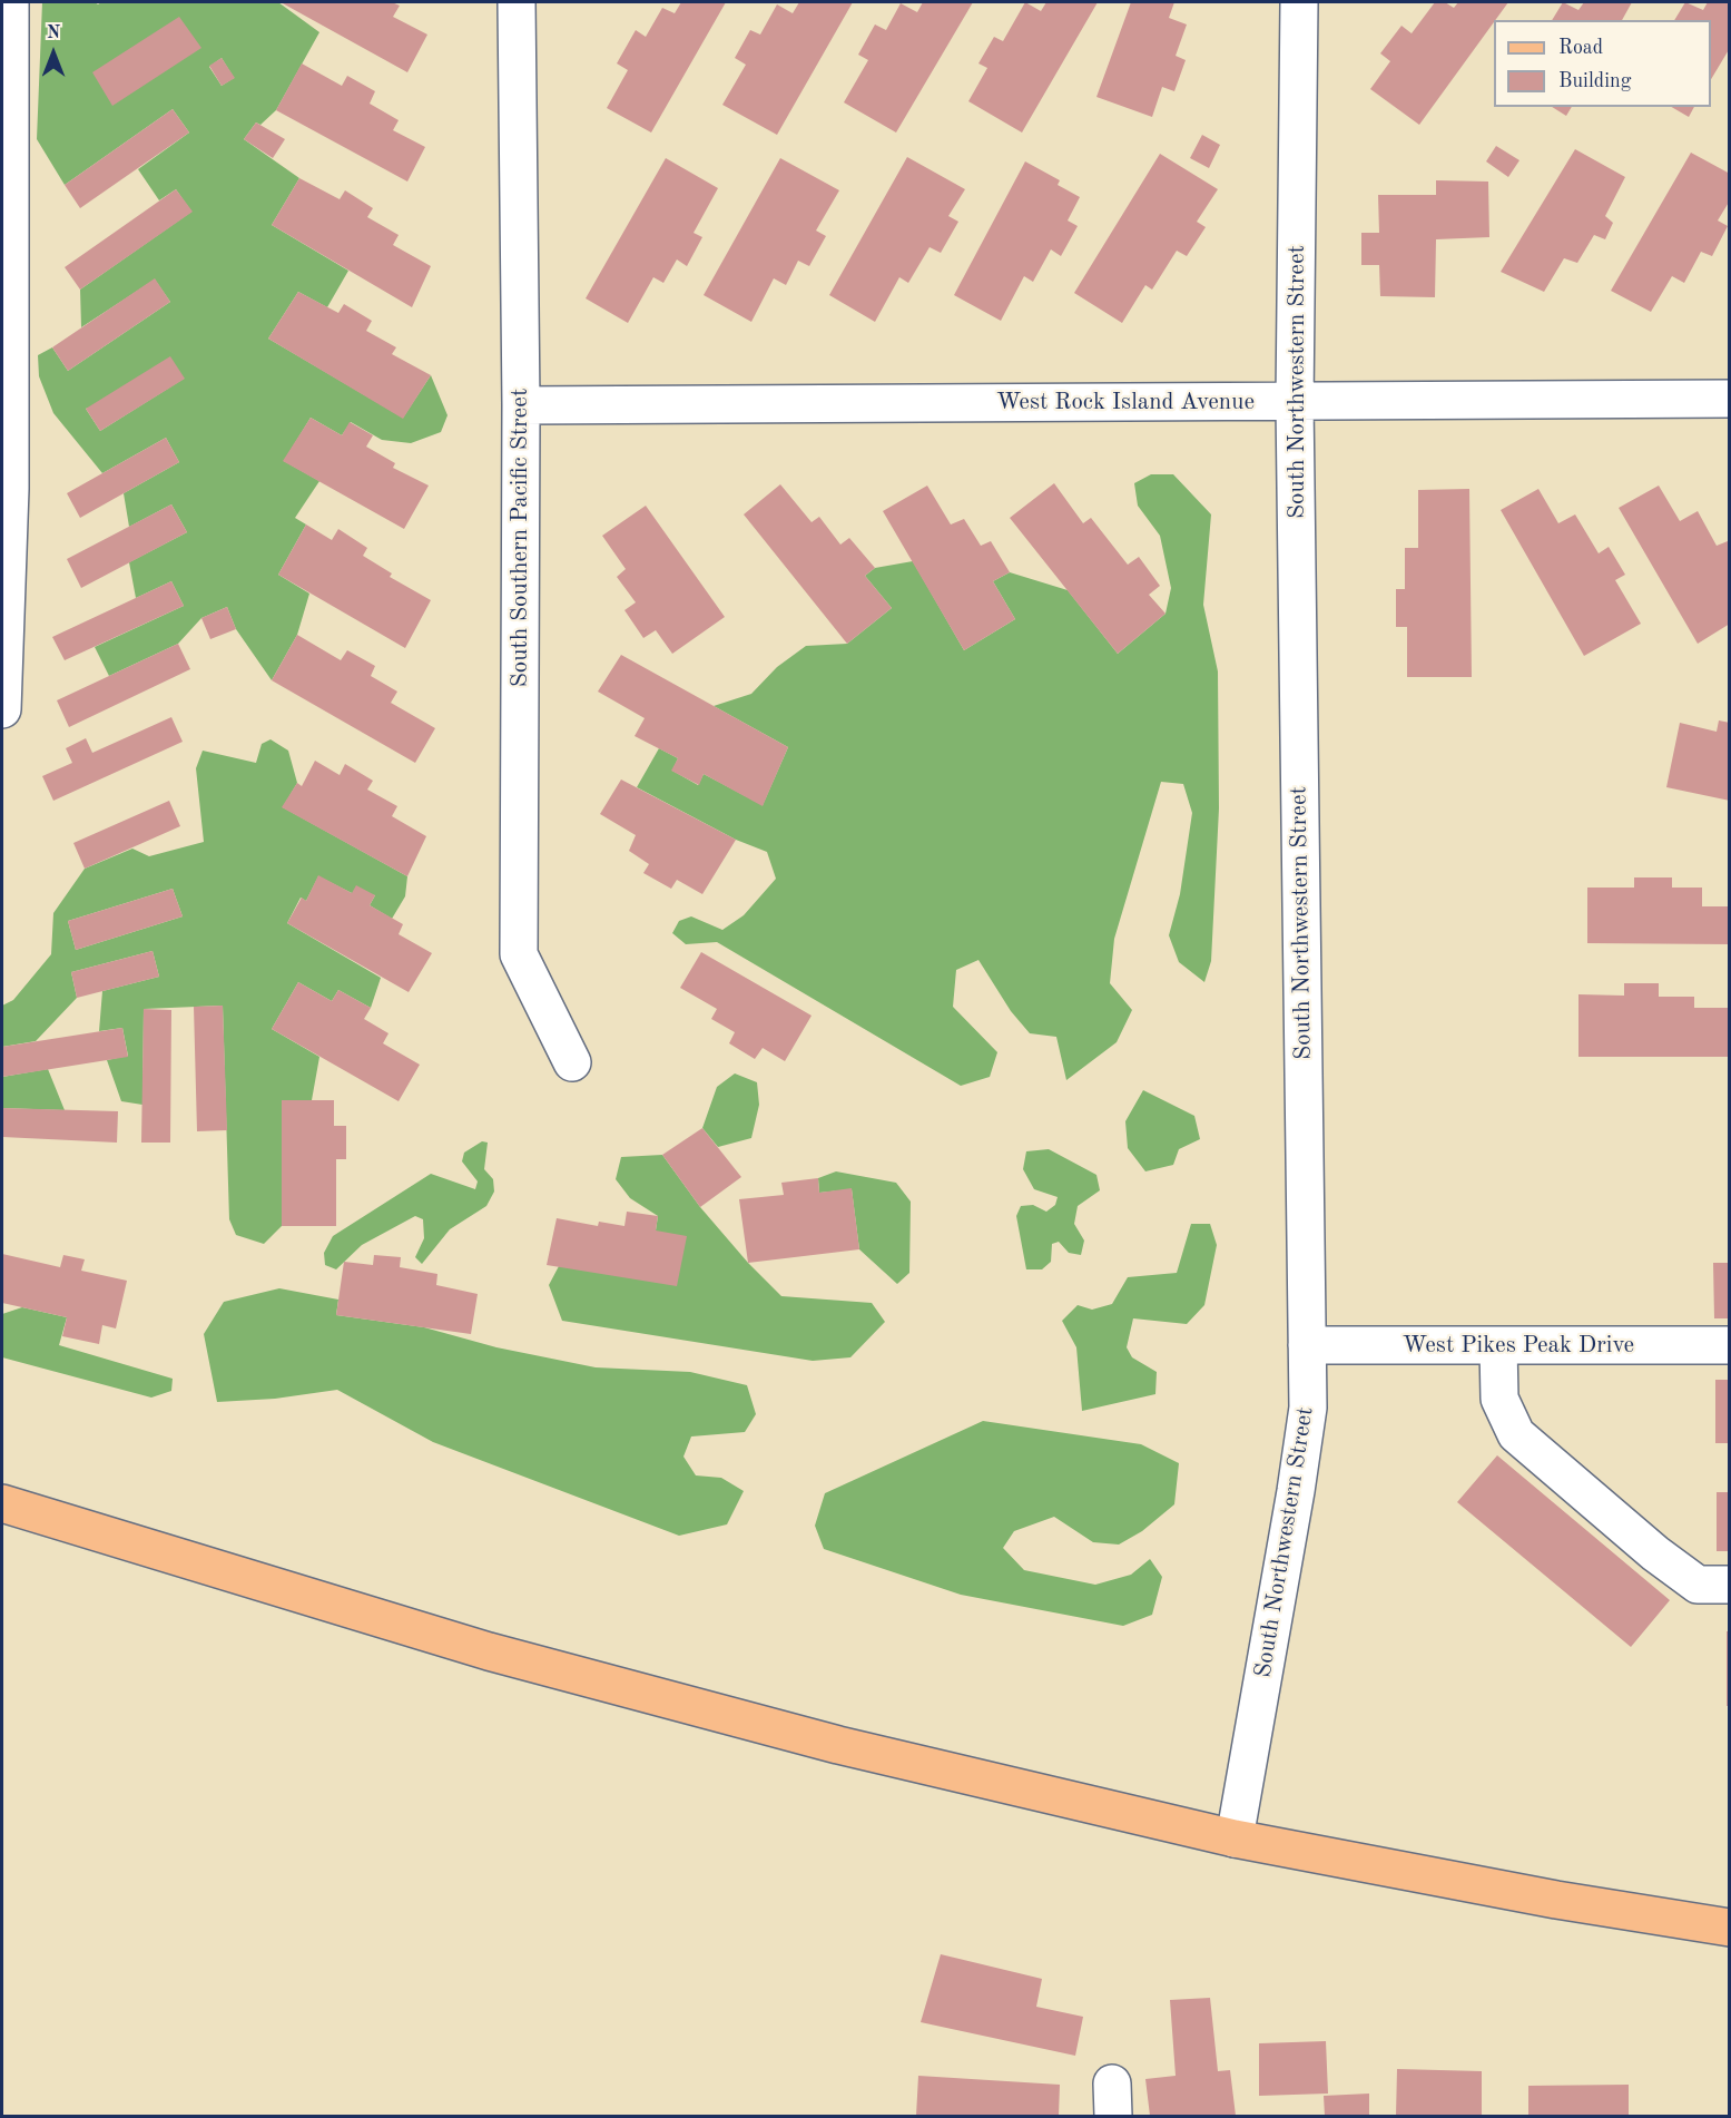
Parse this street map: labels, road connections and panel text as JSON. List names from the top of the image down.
{
  "streets": {
    "street": [
      "South Northwestern Street",
      "West Rock Island Avenue",
      "South Southern Pacific Street",
      "West Pikes Peak Drive"
    ]
  },
  "crossings": [
    ["South Northwestern Street", "West Rock Island Avenue"],
    ["South Northwestern Street", "West Pikes Peak Drive"],
    ["West Rock Island Avenue", "South Southern Pacific Street"]
  ],
  "legend": ["Road", "Building"],
  "north": "top"
}
